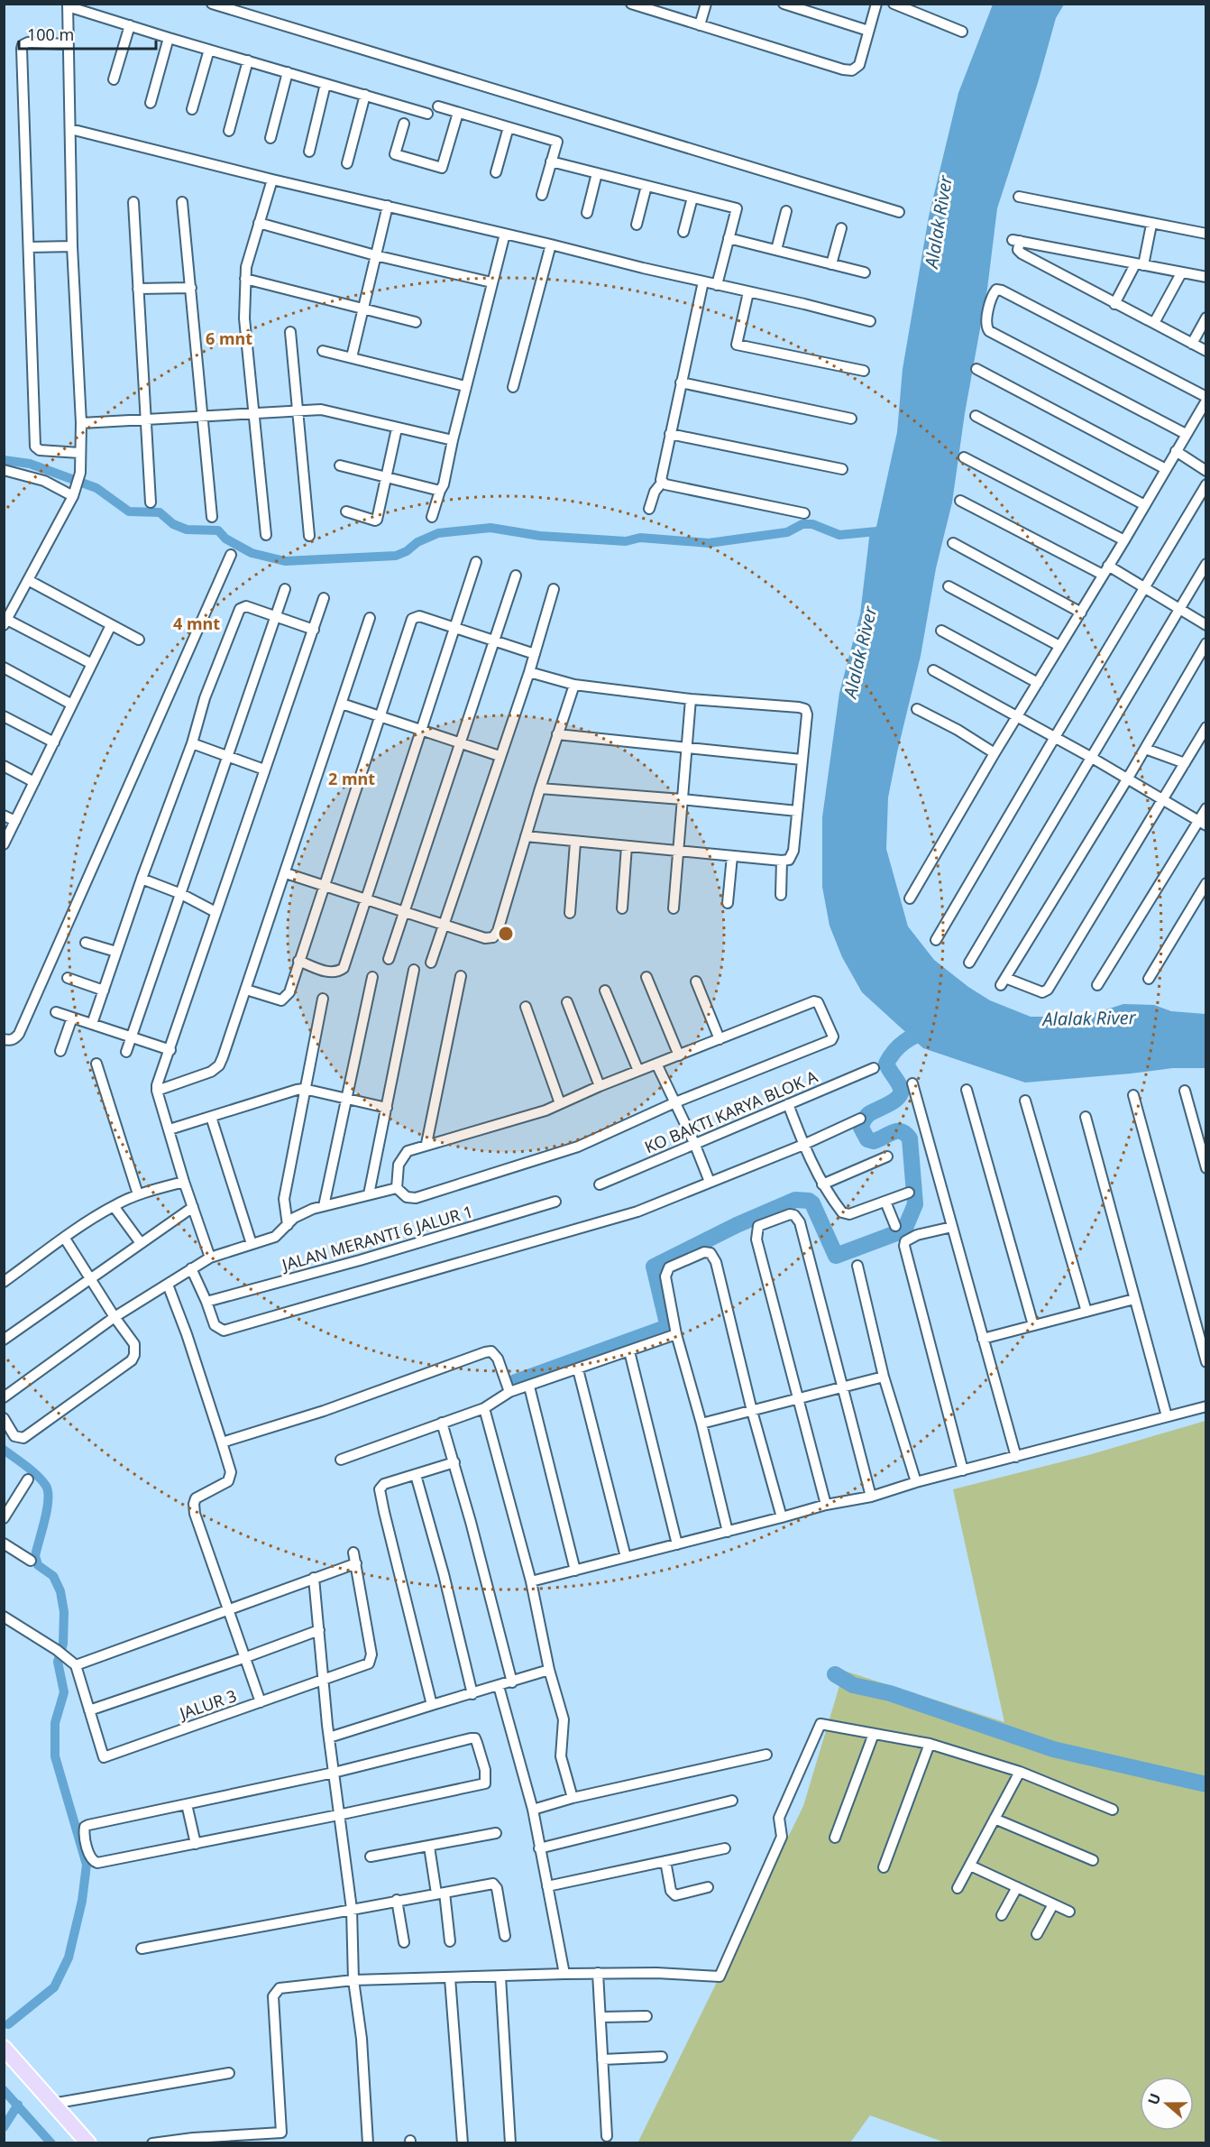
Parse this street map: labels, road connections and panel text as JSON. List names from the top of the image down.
{
  "streets": {
    "street": ["KO BAKTI KARYA BLOK A", "JALAN MERANTI 6 JALUR 1", "JALUR 3"]
  },
  "water": ["Alalak River"],
  "scale_bar": "100 m",
  "north": "left",
  "rings": ["6 mnt", "4 mnt", "2 mnt"]
}
